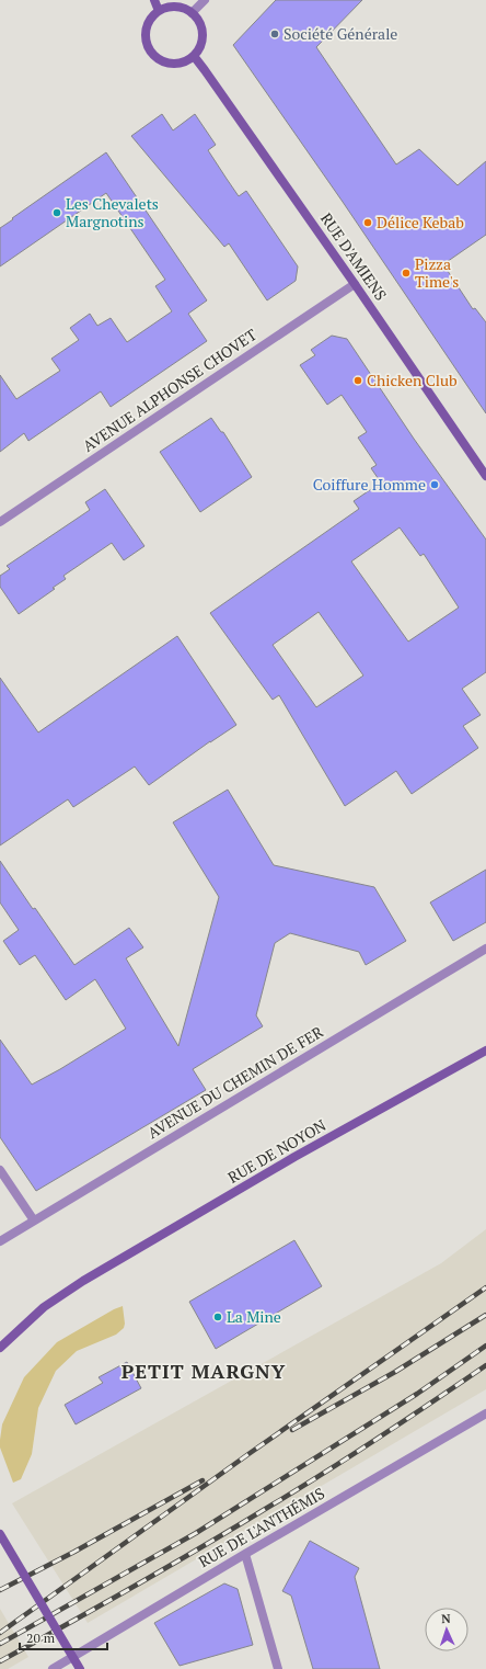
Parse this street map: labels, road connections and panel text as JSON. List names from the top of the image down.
{
  "streets": {
    "main road": ["RUE D'AMIENS", "RUE DE NOYON"],
    "street": ["AVENUE ALPHONSE CHOVET", "AVENUE DU CHEMIN DE FER", "RUE DE L'ANTHÉMIS"]
  },
  "crossings": [
    ["RUE D'AMIENS", "AVENUE ALPHONSE CHOVET"]
  ],
  "districts": ["PETIT MARGNY"],
  "places": [
    "Société Générale",
    "Les Chevalets Margnotins",
    "Délice Kebab",
    "Pizza Time's",
    "Chicken Club",
    "Coiffure Homme",
    "La Mine"
  ],
  "scale_bar": "20 m",
  "north": "top"
}
